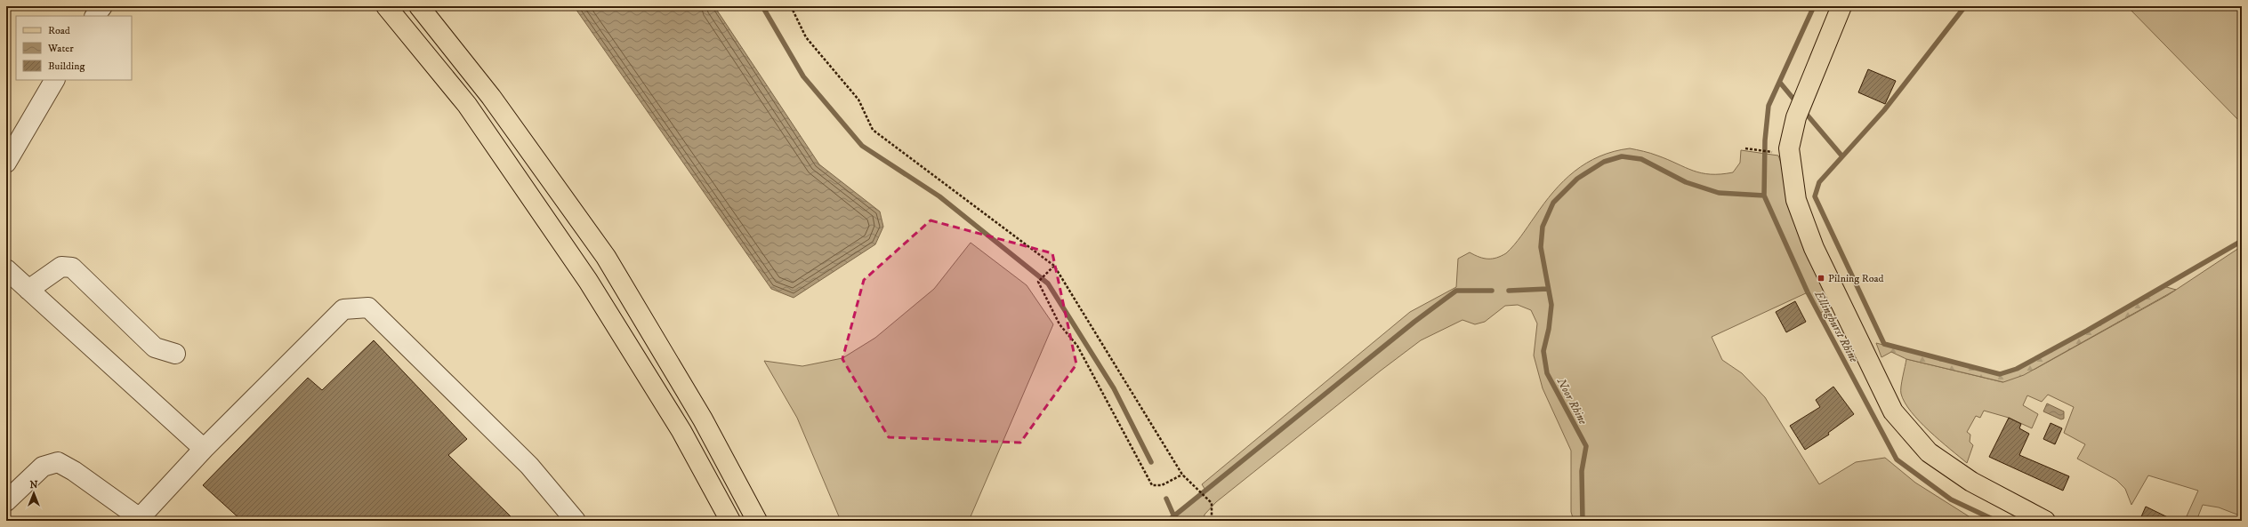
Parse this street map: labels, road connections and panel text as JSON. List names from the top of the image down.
{
  "water": ["Ellinghurst Rhine", "Noor Rhine"],
  "places": {
    "transit": ["Pilning Road"]
  },
  "legend": ["Road", "Water", "Building"],
  "north": "top"
}
